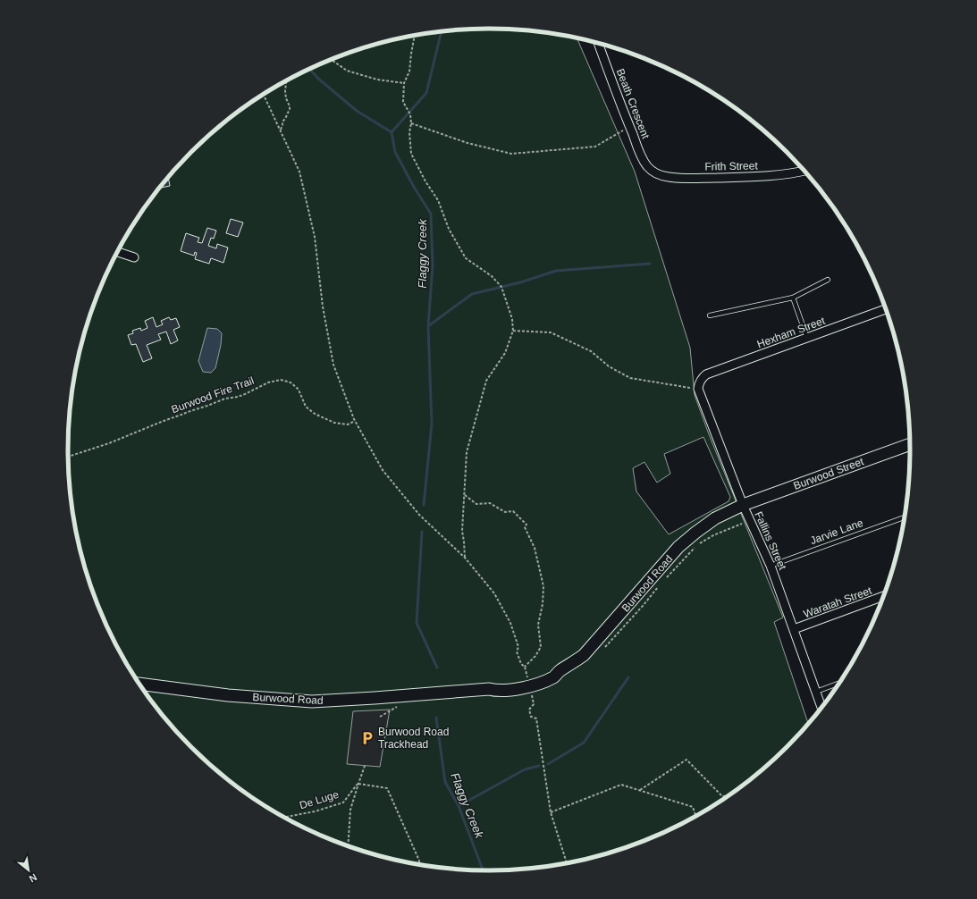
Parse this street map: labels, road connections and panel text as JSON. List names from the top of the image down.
{
  "streets": {
    "main road": ["Burwood Street", "Burwood Road"],
    "street": [
      "Beath Crescent",
      "Frith Street",
      "Hexham Street",
      "Fallins Street",
      "Waratah Street"
    ],
    "lane": ["Jarvie Lane"],
    "path": ["Burwood Fire Trail", "De Luge"]
  },
  "crossings": [
    ["Beath Crescent", "Frith Street"],
    ["Hexham Street", "Fallins Street"],
    ["Burwood Street", "Fallins Street"],
    ["Burwood Street", "Burwood Road"],
    ["Jarvie Lane", "Fallins Street"],
    ["Fallins Street", "Burwood Road"],
    ["Fallins Street", "Waratah Street"]
  ],
  "water": ["Flaggy Creek"],
  "places": {
    "parking": ["Burwood Road Trackhead"]
  },
  "north": "bottom right"
}
